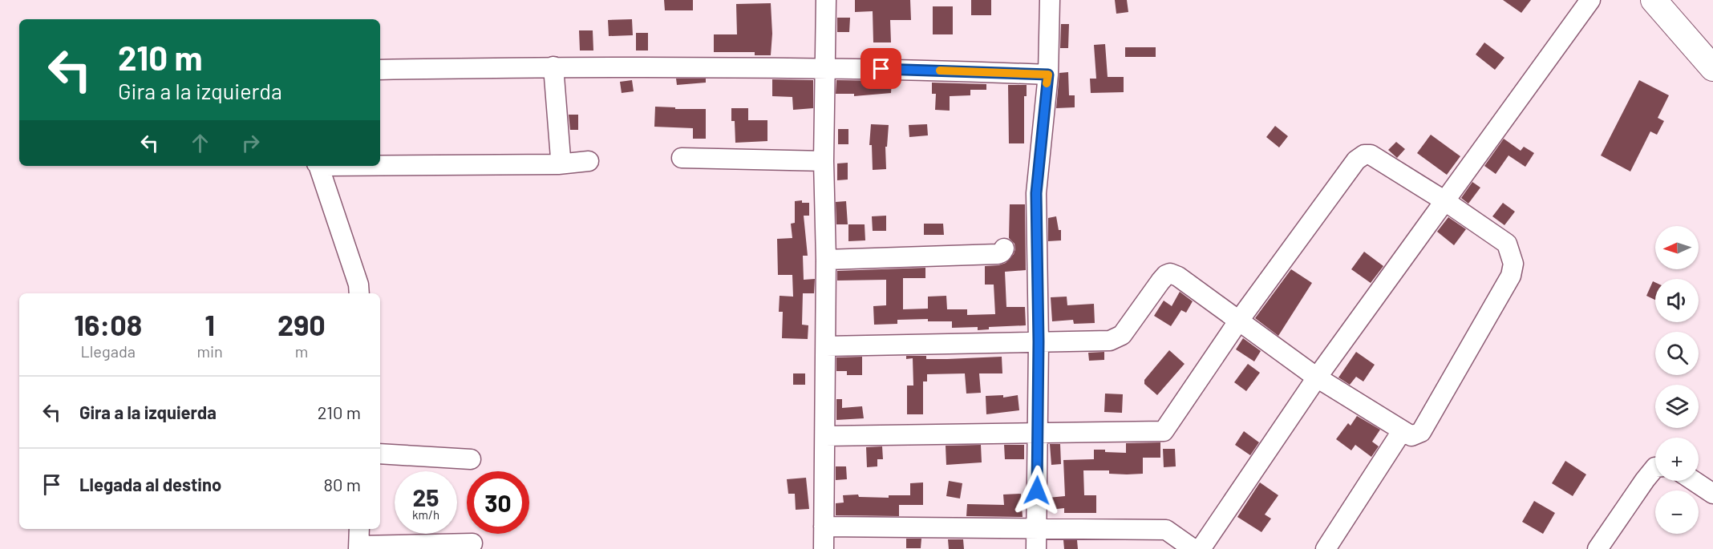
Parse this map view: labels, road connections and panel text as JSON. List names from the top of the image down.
{
  "north": "left",
  "page": {
    "turn": ["210 m", "Gira a la izquierda"],
    "map_buttons": ["+", "−"],
    "eta": [
      "16:08",
      "Llegada",
      "1",
      "min",
      "290",
      "m"
    ],
    "list": [
      {
        "name": "Gira a la izquierda",
        "value": "210 m"
      },
      {
        "name": "Llegada al destino",
        "value": "80 m"
      }
    ],
    "speed": "25 km/h",
    "limit": "30"
  }
}
